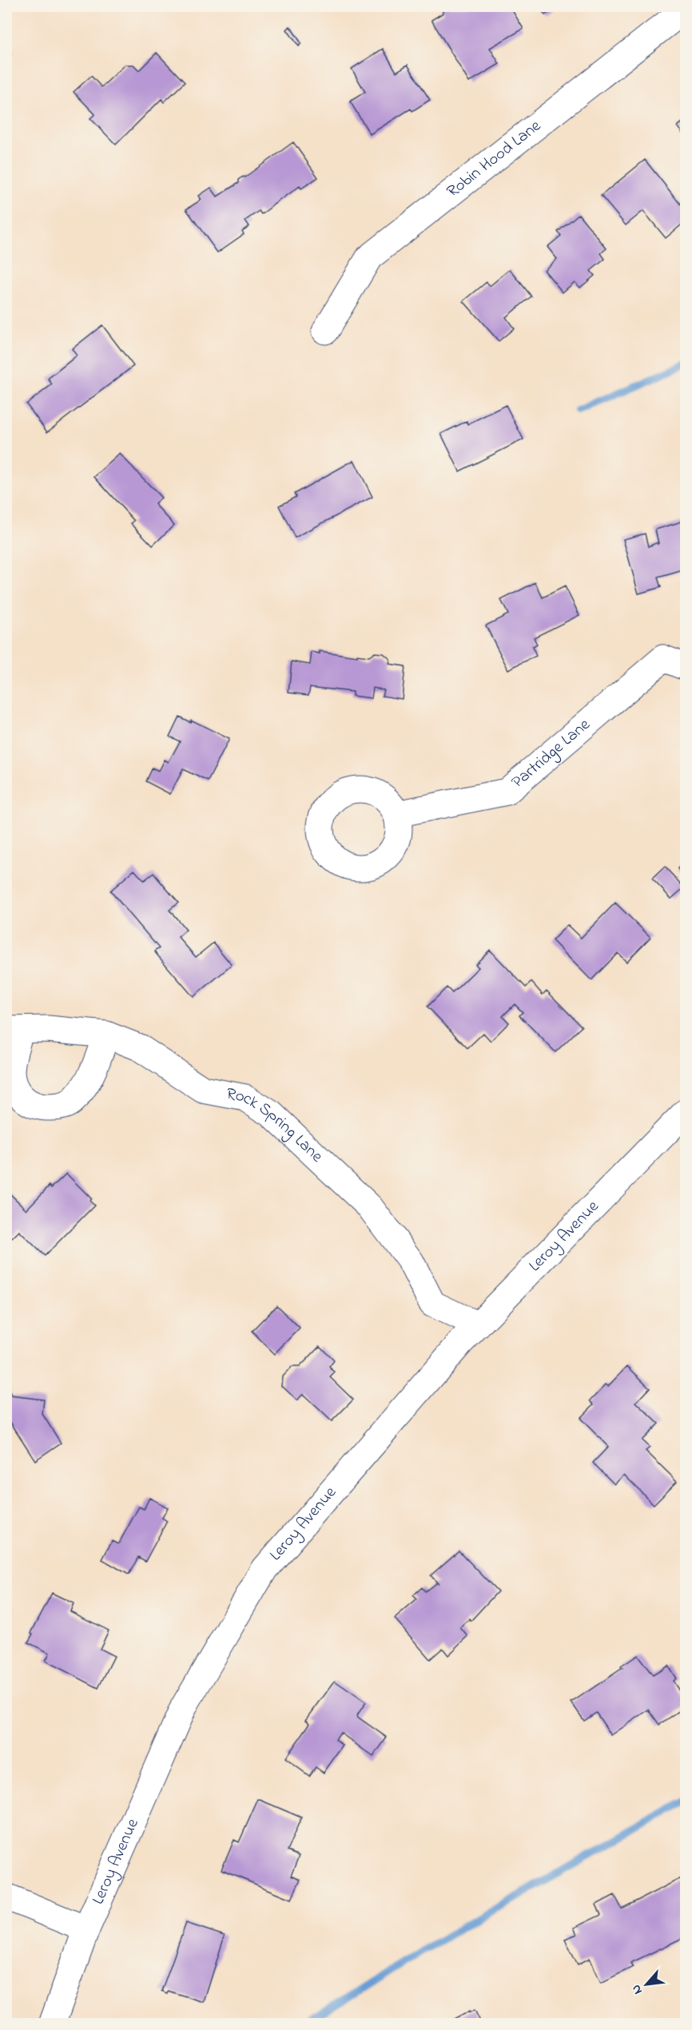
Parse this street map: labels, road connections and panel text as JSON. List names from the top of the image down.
{
  "streets": {
    "street": [
      "Robin Hood Lane",
      "Partridge Lane",
      "Rock Spring Lane",
      "Leroy Avenue"
    ]
  },
  "crossings": [
    ["Rock Spring Lane", "Leroy Avenue"]
  ],
  "north": "bottom left"
}
